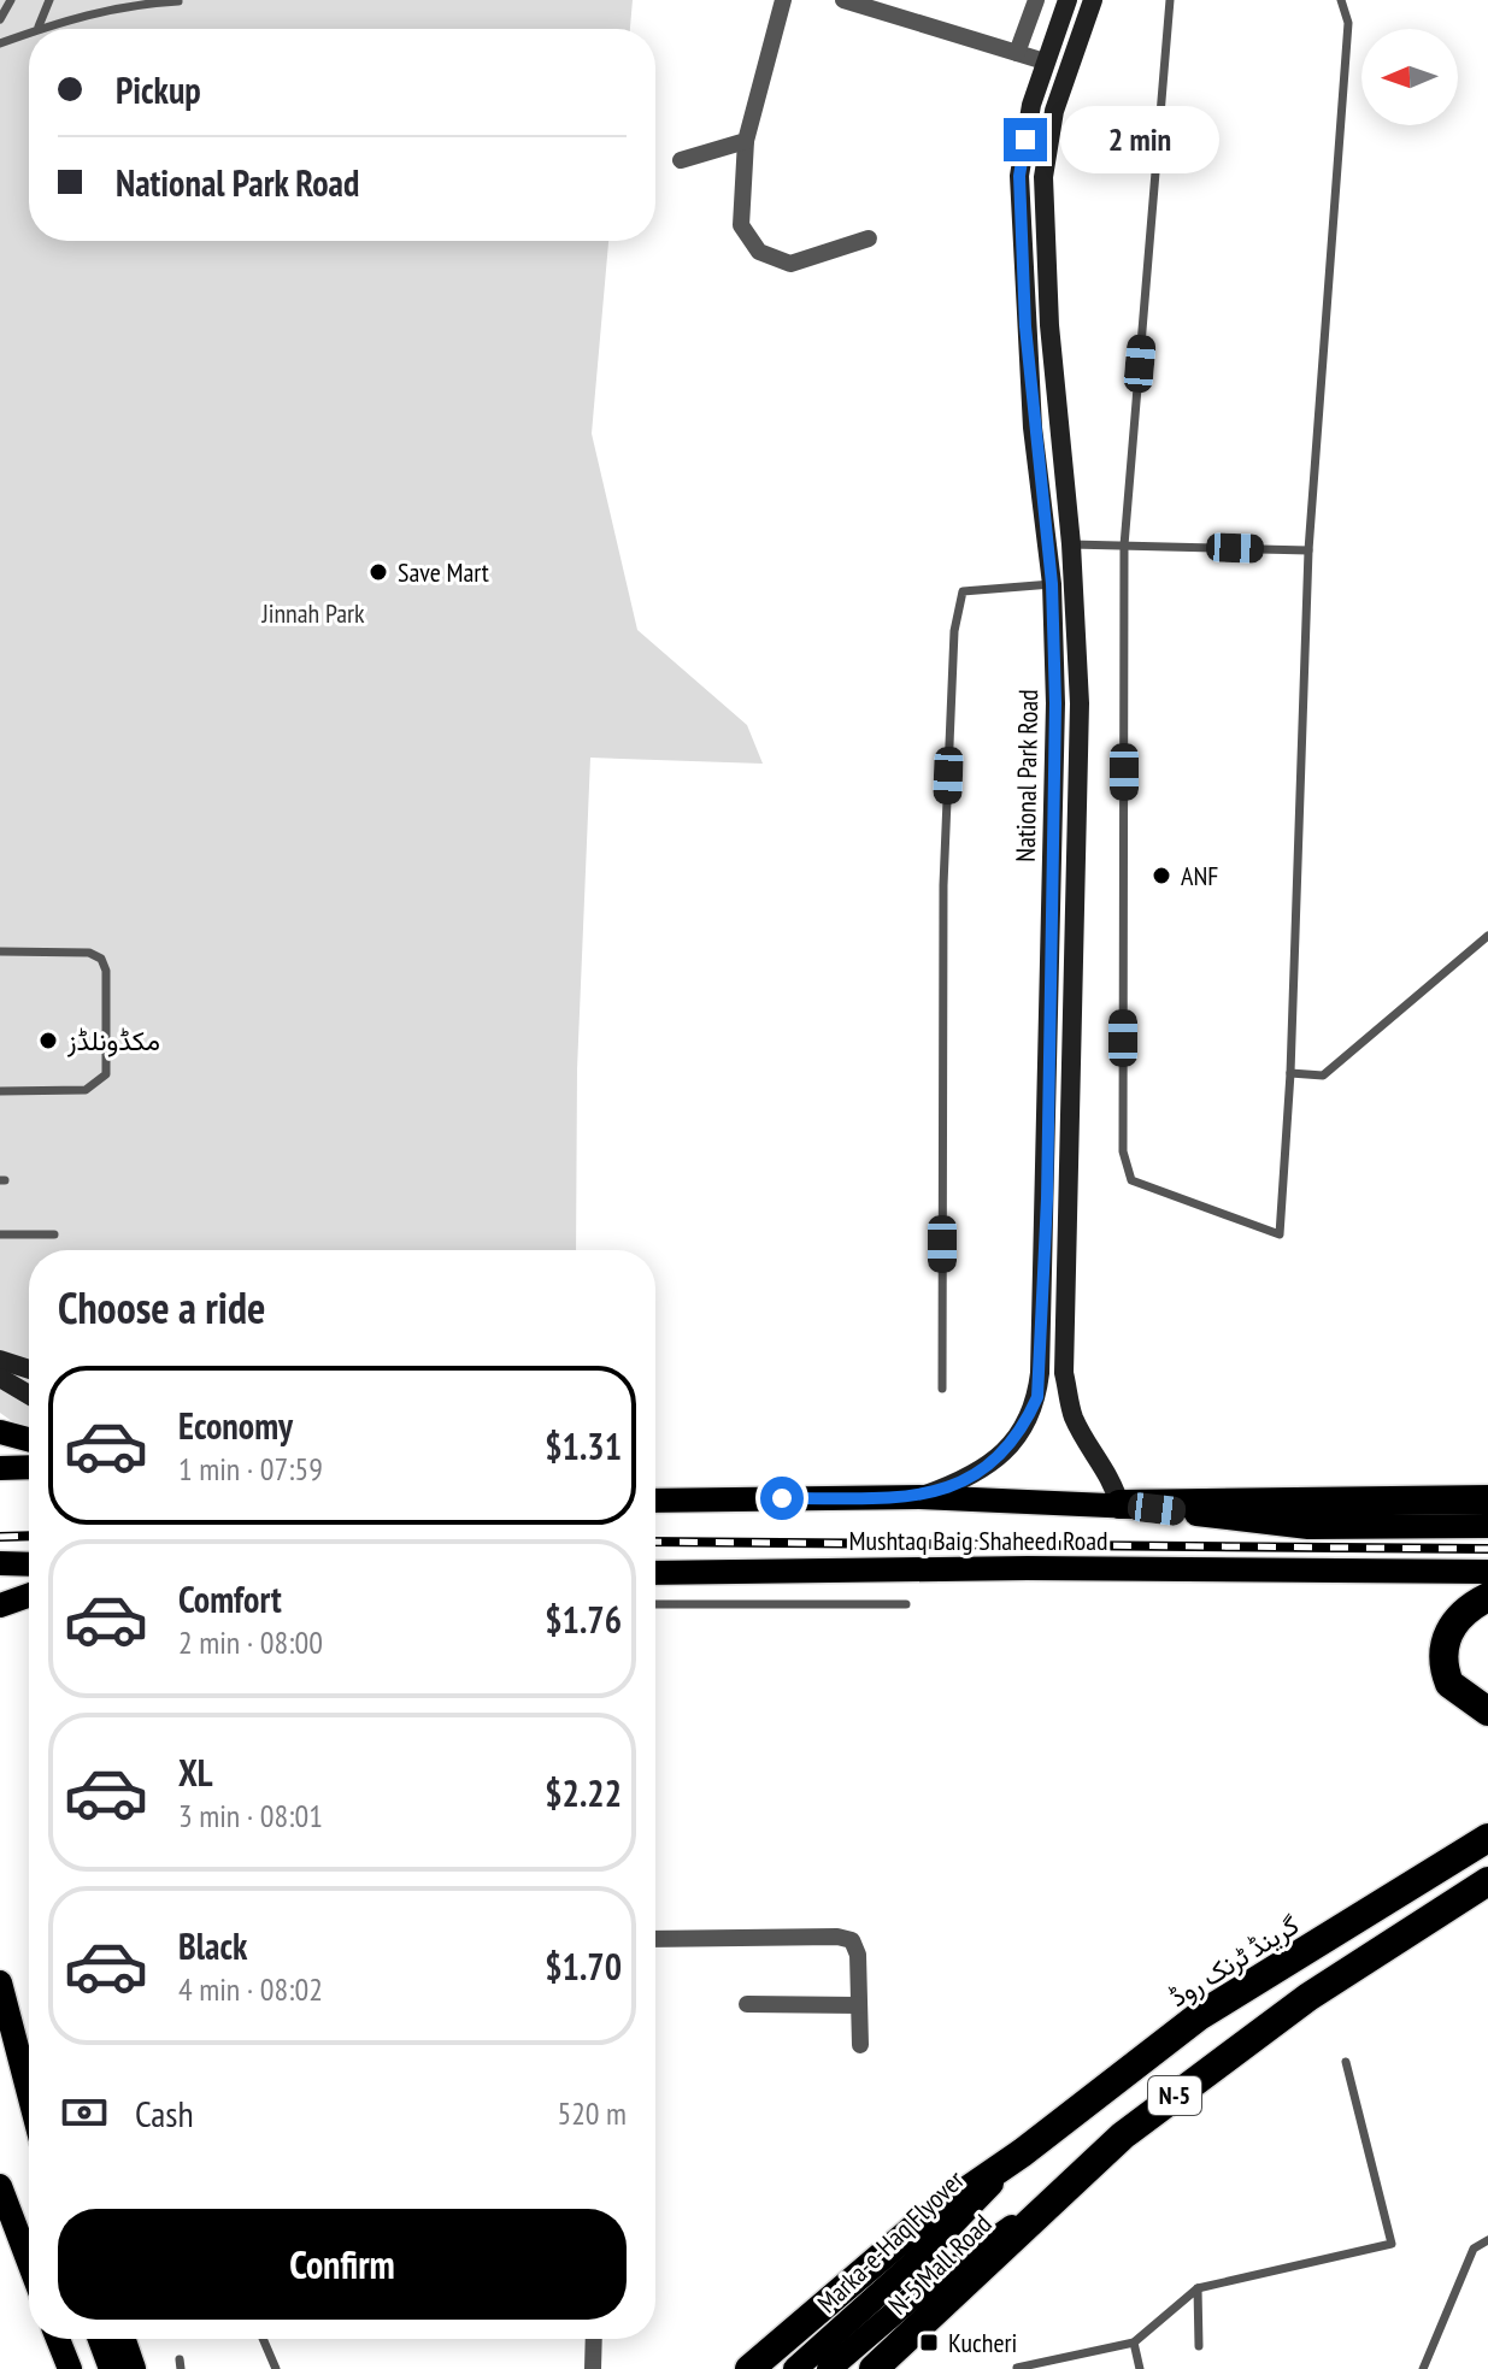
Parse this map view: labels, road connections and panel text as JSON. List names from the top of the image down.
{
  "streets": {
    "highway": ["گرینڈ ٹرنک روڈ", "N-5", "N-5 Mall Road"],
    "main road": ["Mushtaq Baig Shaheed Road", "Marka-e-Haq Flyover"],
    "street": ["National Park Road"]
  },
  "crossings": [
    ["گرینڈ ٹرنک روڈ", "Marka-e-Haq Flyover"],
    ["N-5", "Marka-e-Haq Flyover"],
    ["N-5", "N-5 Mall Road"],
    ["Marka-e-Haq Flyover", "N-5 Mall Road"]
  ],
  "parks": ["Jinnah Park"],
  "places": {
    "other": ["Save Mart", "ANF", "مکڈونلڈز"],
    "transit": ["Kucheri"]
  },
  "north": "left",
  "page": {
    "banner": ["Pickup", "National Park Road"],
    "bubble": "2 min",
    "heading": "Choose a ride",
    "list": [
      {
        "name": "Economy",
        "note": "1 min · 07:59",
        "value": "$1.31"
      },
      {
        "name": "Comfort",
        "note": "2 min · 08:00",
        "value": "$1.76"
      },
      {
        "name": "XL",
        "note": "3 min · 08:01",
        "value": "$2.22"
      },
      {
        "name": "Black",
        "note": "4 min · 08:02",
        "value": "$1.70"
      }
    ],
    "pay": ["Cash", "520 m"],
    "buttons": "Confirm"
  }
}
